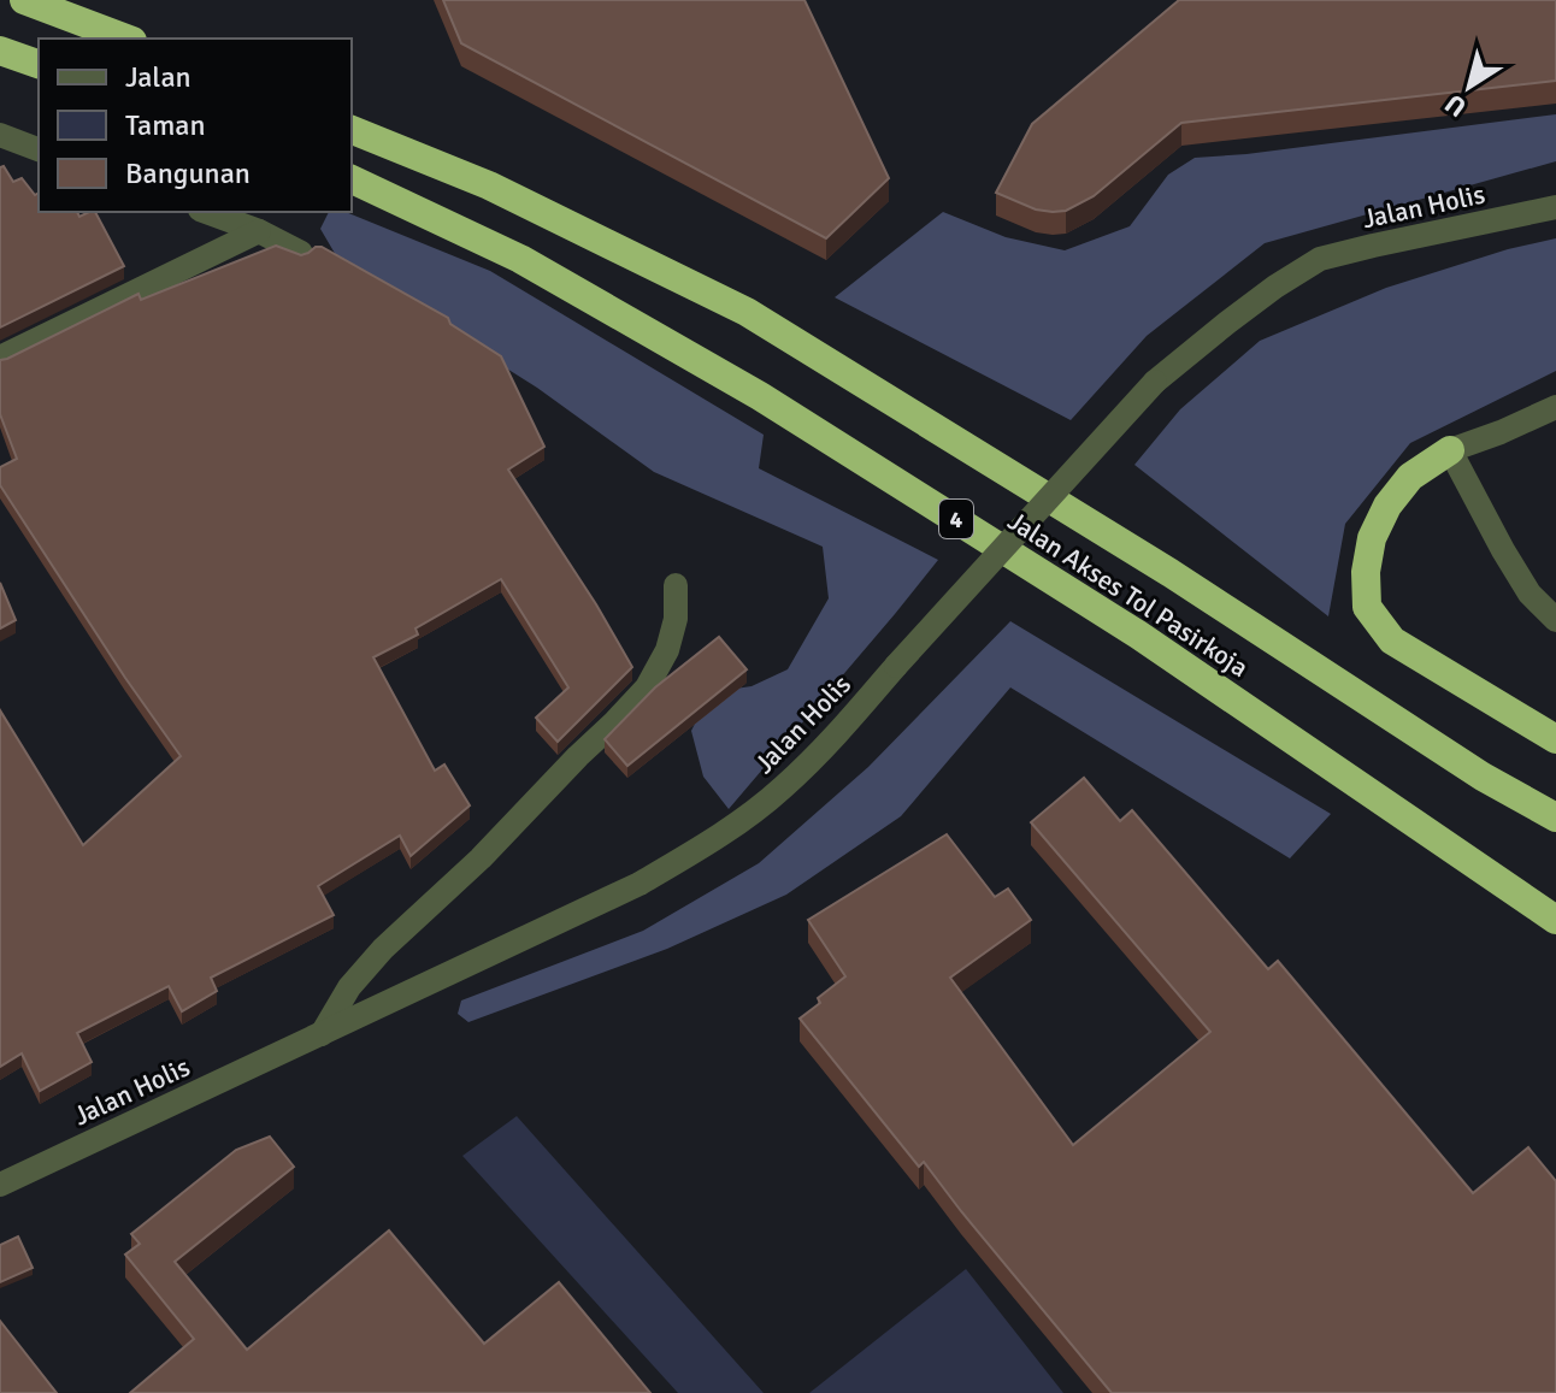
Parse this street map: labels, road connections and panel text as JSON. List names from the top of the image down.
{
  "streets": {
    "highway": ["4", "Jalan Akses Tol Pasirkoja"],
    "street": ["Jalan Holis"]
  },
  "legend": ["Jalan", "Taman", "Bangunan"],
  "north": "bottom left"
}
